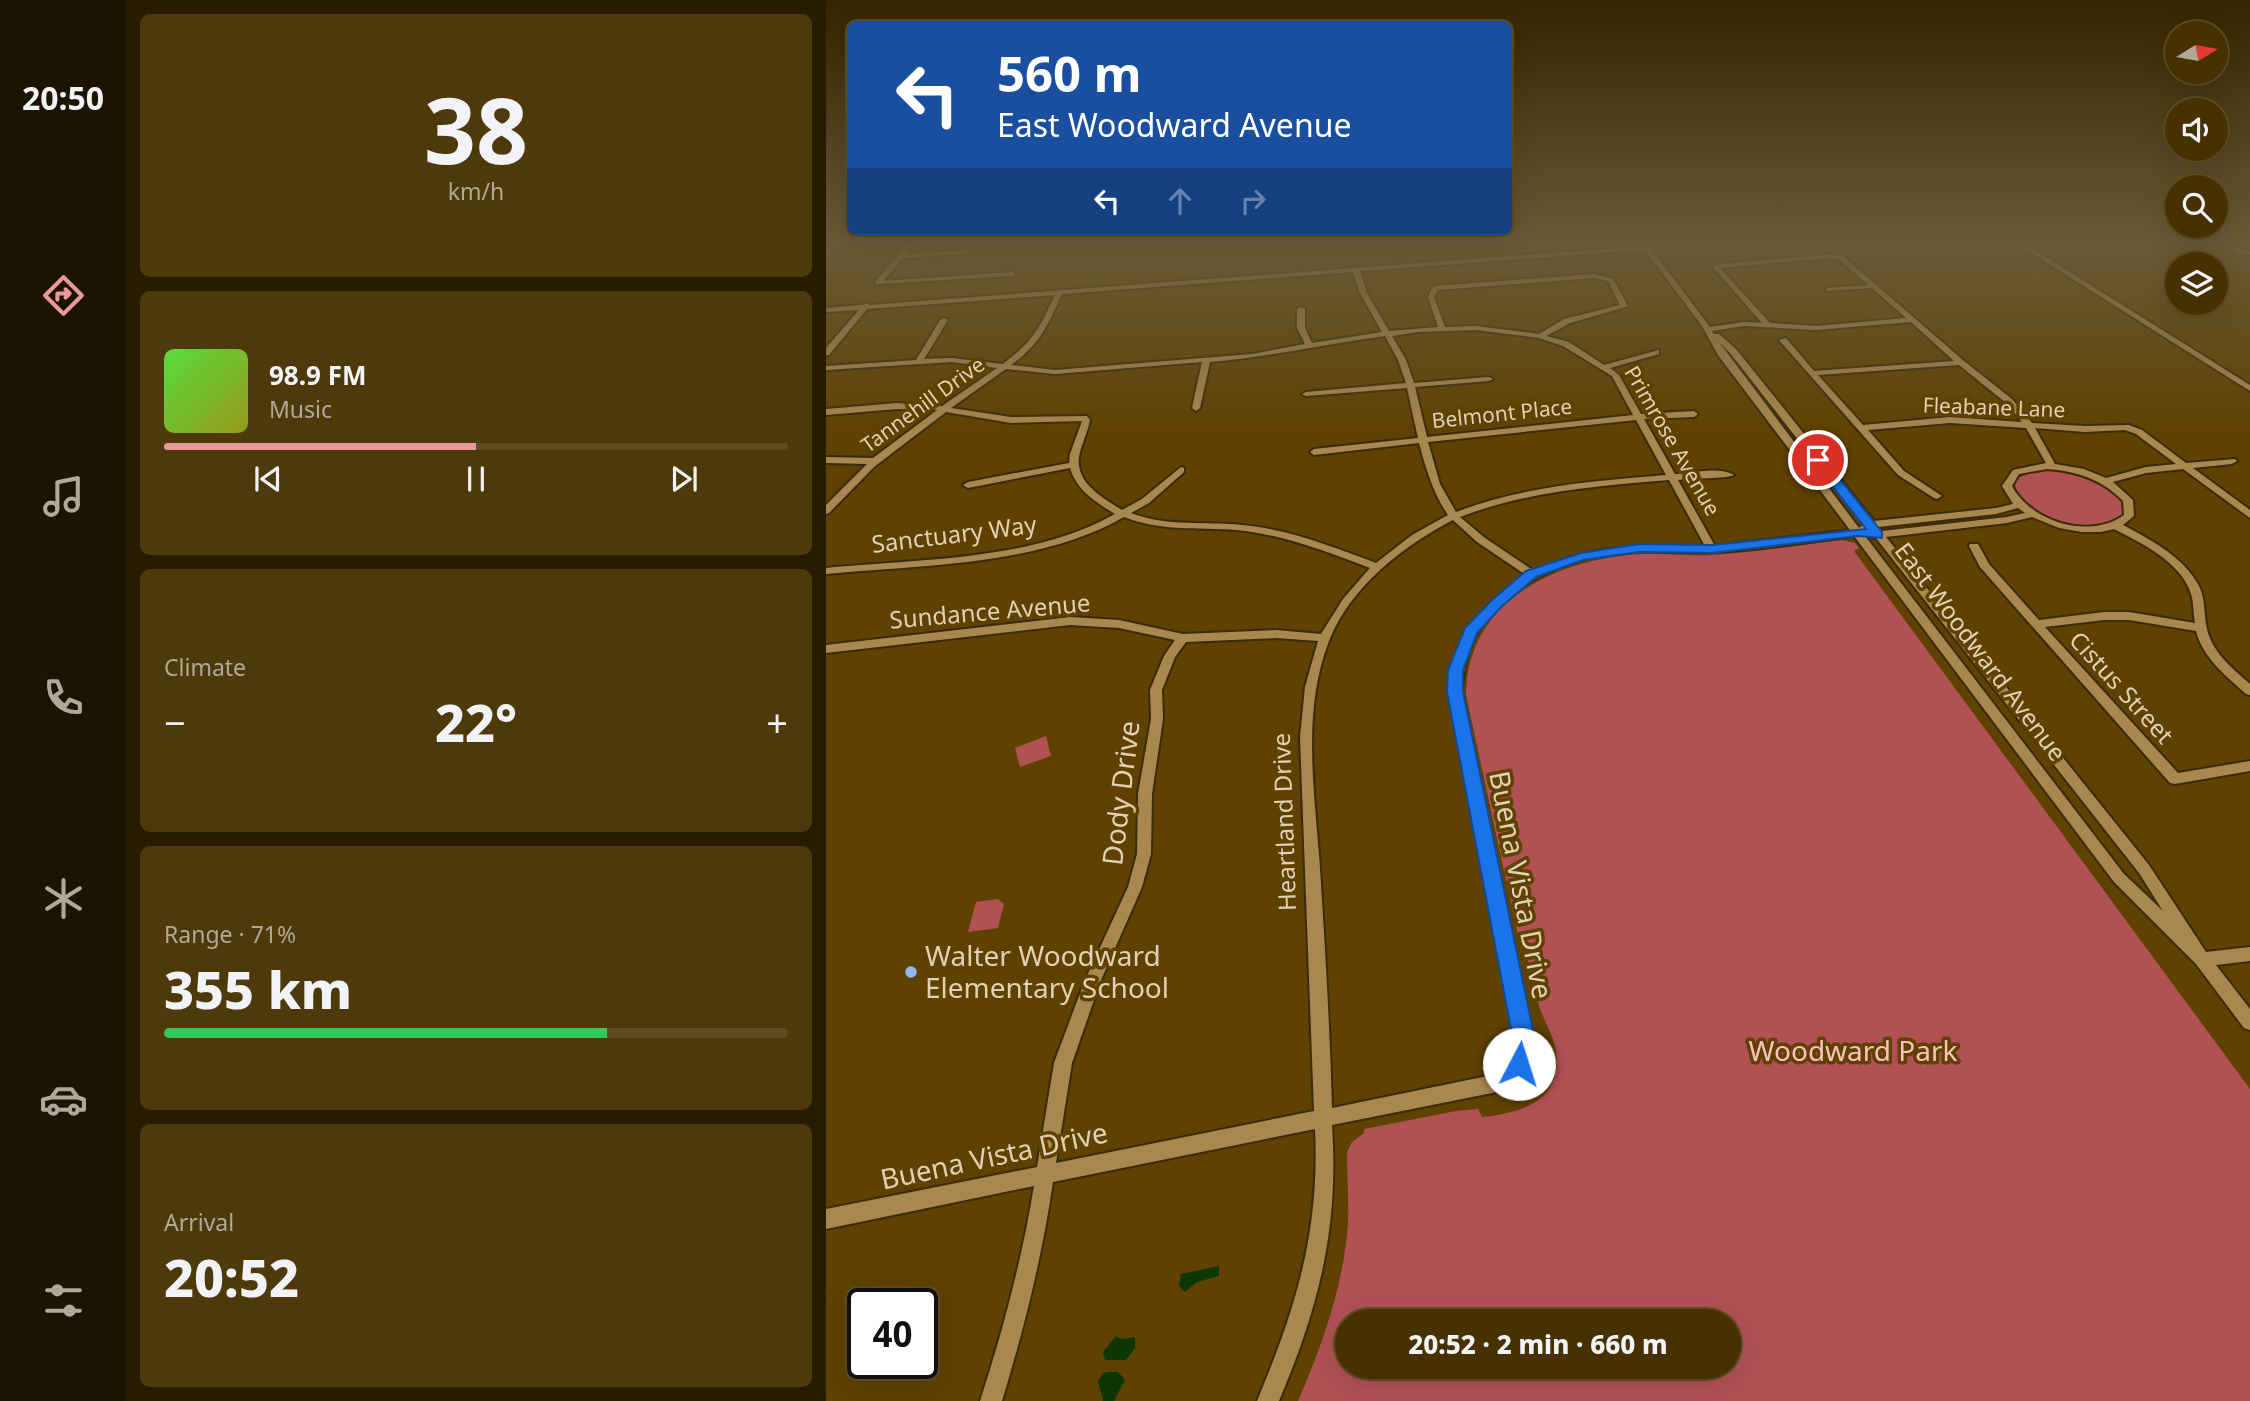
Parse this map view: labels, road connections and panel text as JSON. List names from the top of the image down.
{
  "streets": {
    "street": [
      "Tannehill Drive",
      "Fleabane Lane",
      "Belmont Place",
      "Primrose Avenue",
      "Sanctuary Way",
      "Sundance Avenue",
      "East Woodward Avenue",
      "Cistus Street",
      "Dody Drive",
      "Heartland Drive",
      "Buena Vista Drive"
    ]
  },
  "crossings": [
    ["Belmont Place", "Primrose Avenue"],
    ["Primrose Avenue", "Heartland Drive"],
    ["Primrose Avenue", "Buena Vista Drive"],
    ["Sundance Avenue", "Dody Drive"],
    ["Sundance Avenue", "Heartland Drive"],
    ["East Woodward Avenue", "Buena Vista Drive"],
    ["Dody Drive", "Buena Vista Drive"],
    ["Heartland Drive", "Buena Vista Drive"]
  ],
  "parks": ["Woodward Park"],
  "places": ["Walter Woodward Elementary School"],
  "north": "right",
  "page": {
    "tabs": "20:50",
    "tile": [
      ["38", "km/h"],
      "Climate",
      ["Range · 71%", "355 km"],
      ["Arrival", "20:52"]
    ],
    "turn": ["560 m", "East Woodward Avenue"],
    "song": ["98.9 FM", "Music"],
    "heat": ["−", "22°", "+"],
    "limit": "40",
    "trip": "20:52 · 2 min · 660 m"
  }
}
